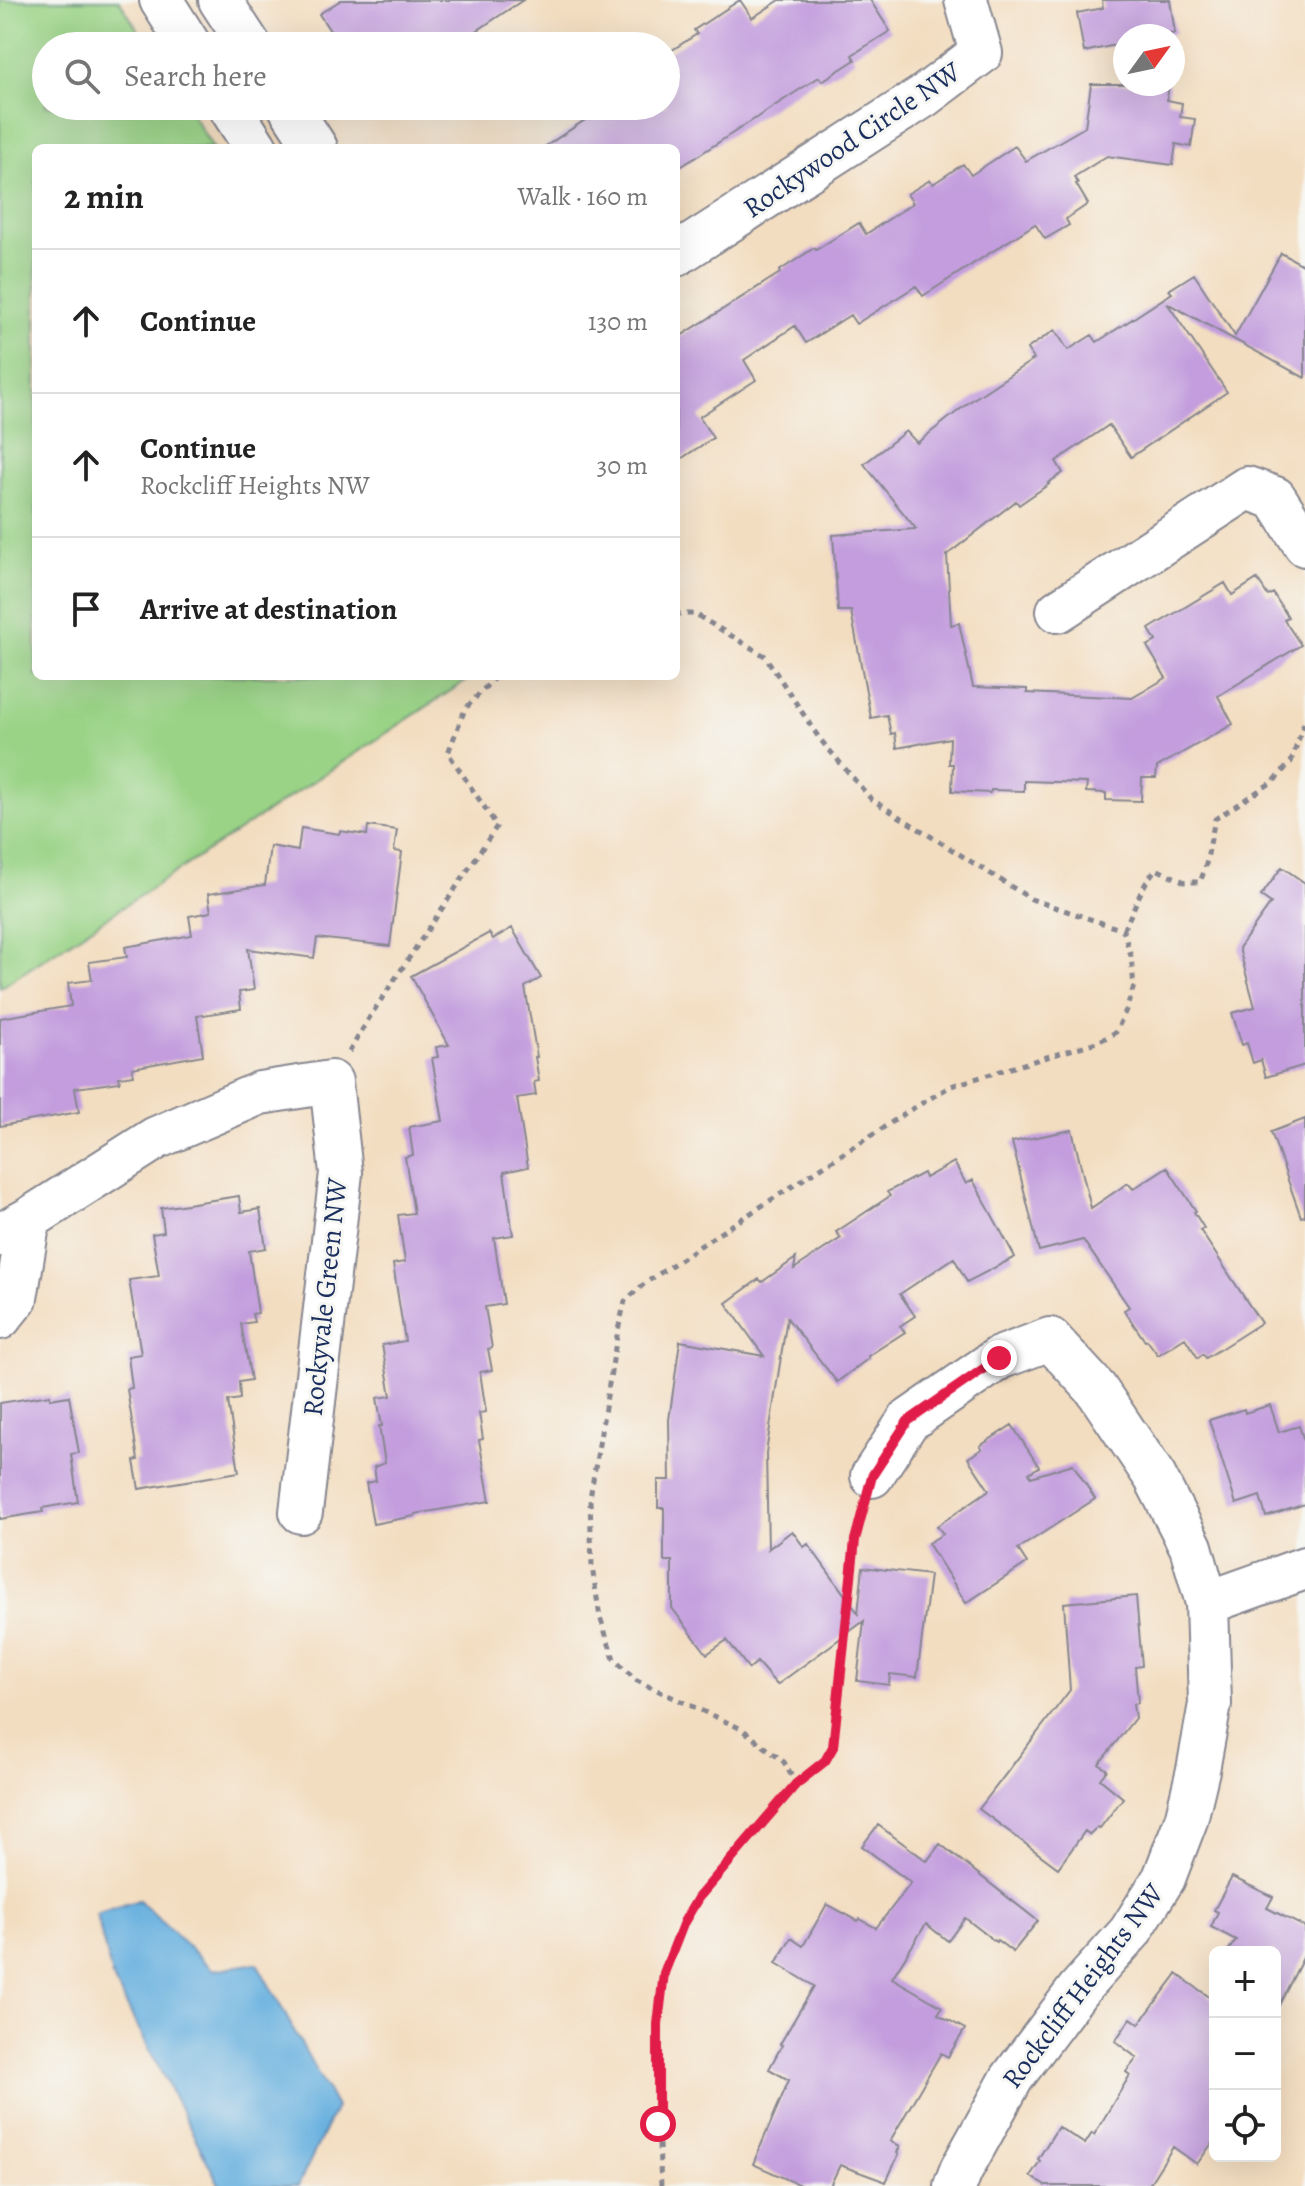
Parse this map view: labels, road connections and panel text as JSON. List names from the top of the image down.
{
  "streets": {
    "street": ["Rockywood Circle NW", "Rockyvale Green NW", "Rockcliff Heights NW"]
  },
  "north": "top right",
  "page": {
    "search": "Search here",
    "heading": ["2 min", "Walk · 160 m"],
    "list": [
      ["Continue", "130 m"],
      ["Continue", "Rockcliff Heights NW", "30 m"],
      "Arrive at destination"
    ],
    "map_buttons": ["+", "−"]
  }
}
